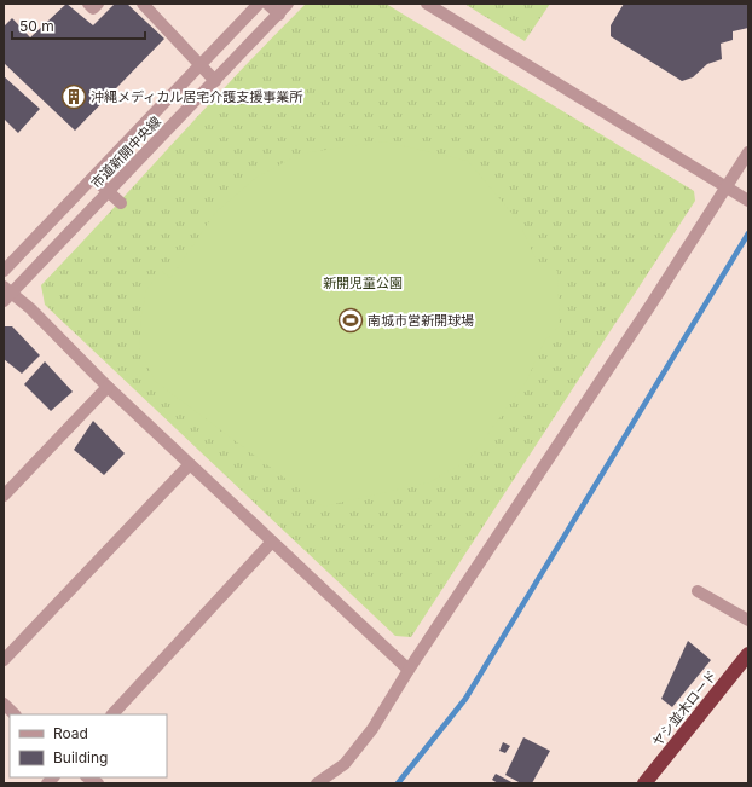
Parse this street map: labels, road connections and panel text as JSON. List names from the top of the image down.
{
  "streets": {
    "highway": ["ヤシ並木ロード"],
    "street": ["市道新開中央線"]
  },
  "parks": ["新開児童公園"],
  "places": {
    "building": ["沖縄メディカル居宅介護支援事業所"],
    "sports": ["南城市営新開球場"]
  },
  "legend": ["Road", "Building"],
  "scale_bar": "50 m"
}
